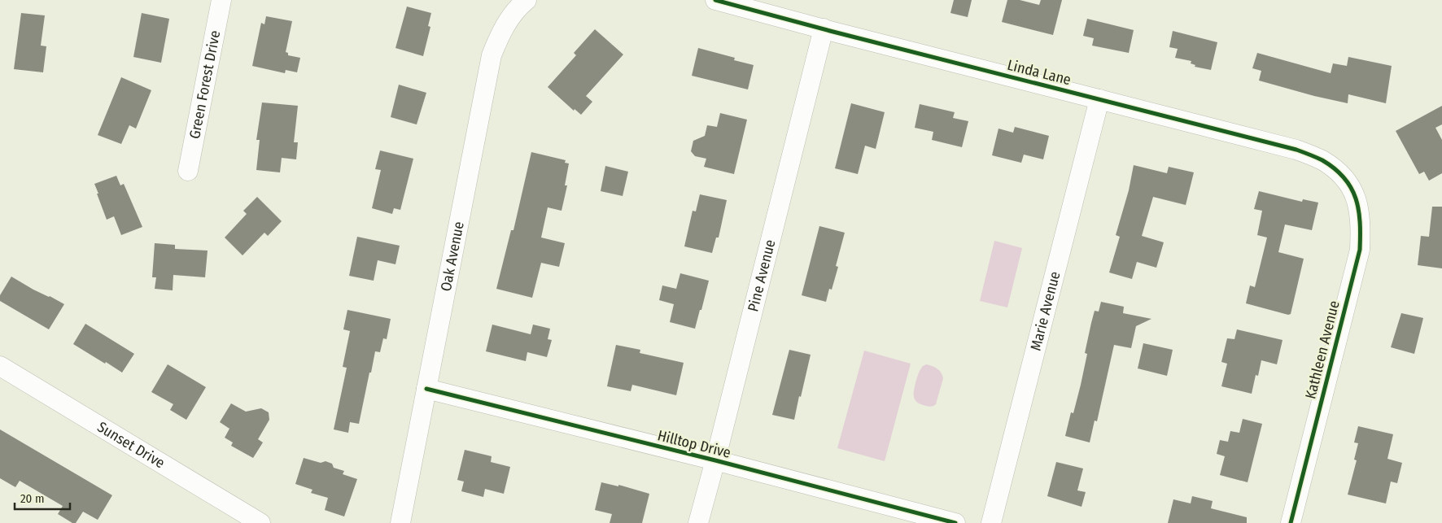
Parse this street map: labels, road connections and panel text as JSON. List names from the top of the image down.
{
  "streets": {
    "street": [
      "Linda Lane",
      "Green Forest Drive",
      "Oak Avenue",
      "Pine Avenue",
      "Marie Avenue",
      "Kathleen Avenue",
      "Hilltop Drive",
      "Sunset Drive"
    ]
  },
  "crossings": [
    ["Linda Lane", "Pine Avenue"],
    ["Linda Lane", "Marie Avenue"],
    ["Linda Lane", "Kathleen Avenue"],
    ["Oak Avenue", "Hilltop Drive"],
    ["Pine Avenue", "Hilltop Drive"]
  ],
  "scale_bar": "20 m"
}
